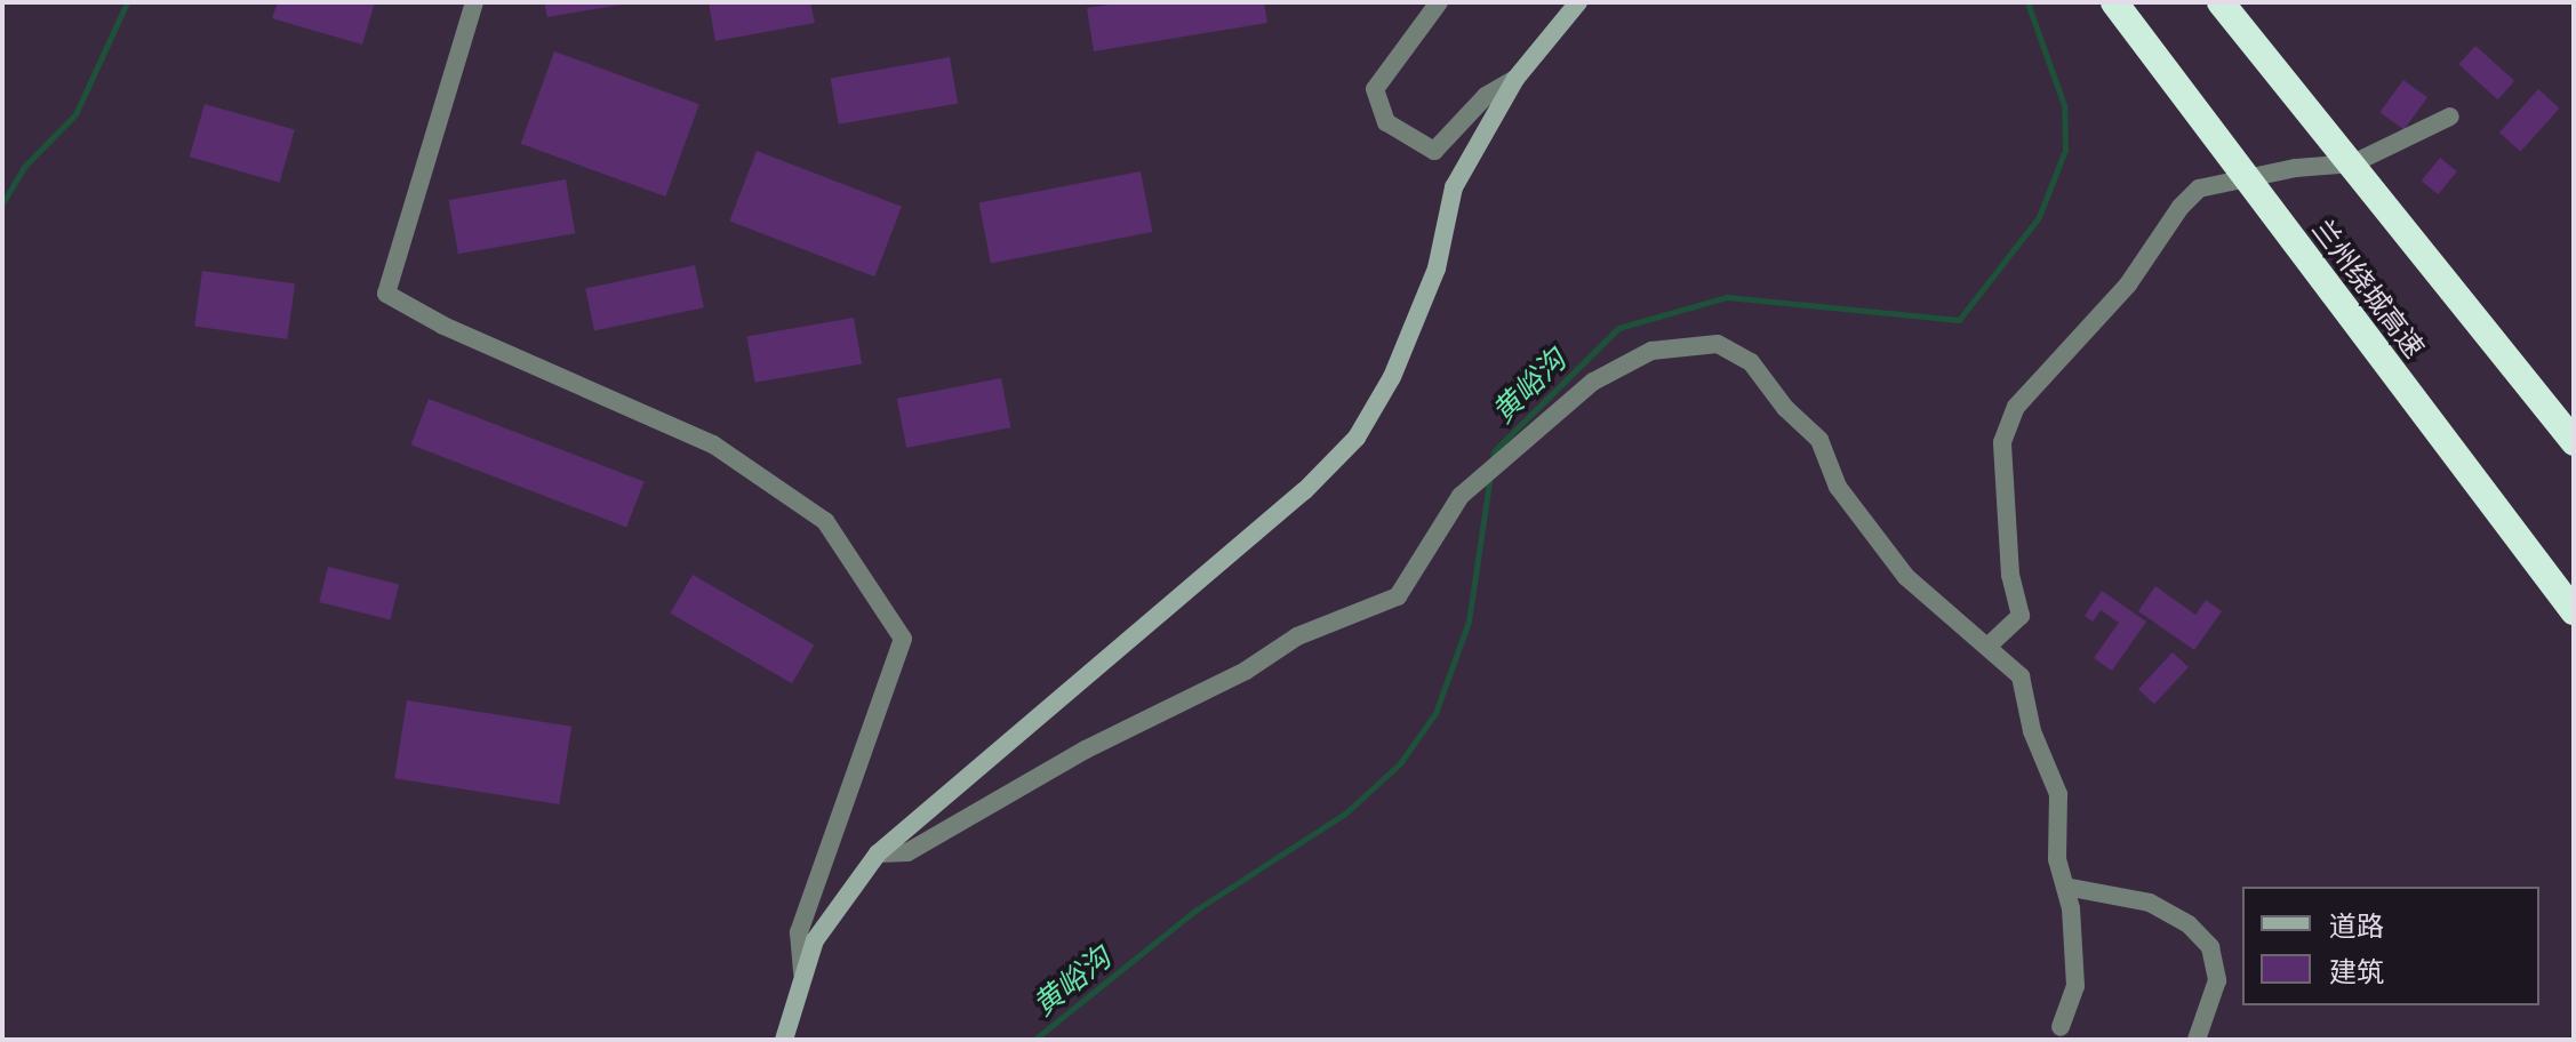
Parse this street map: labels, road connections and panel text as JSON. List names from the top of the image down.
{
  "streets": {
    "highway": ["兰州绕城高速"]
  },
  "water": ["黄峪沟"],
  "legend": ["道路", "建筑"]
}
